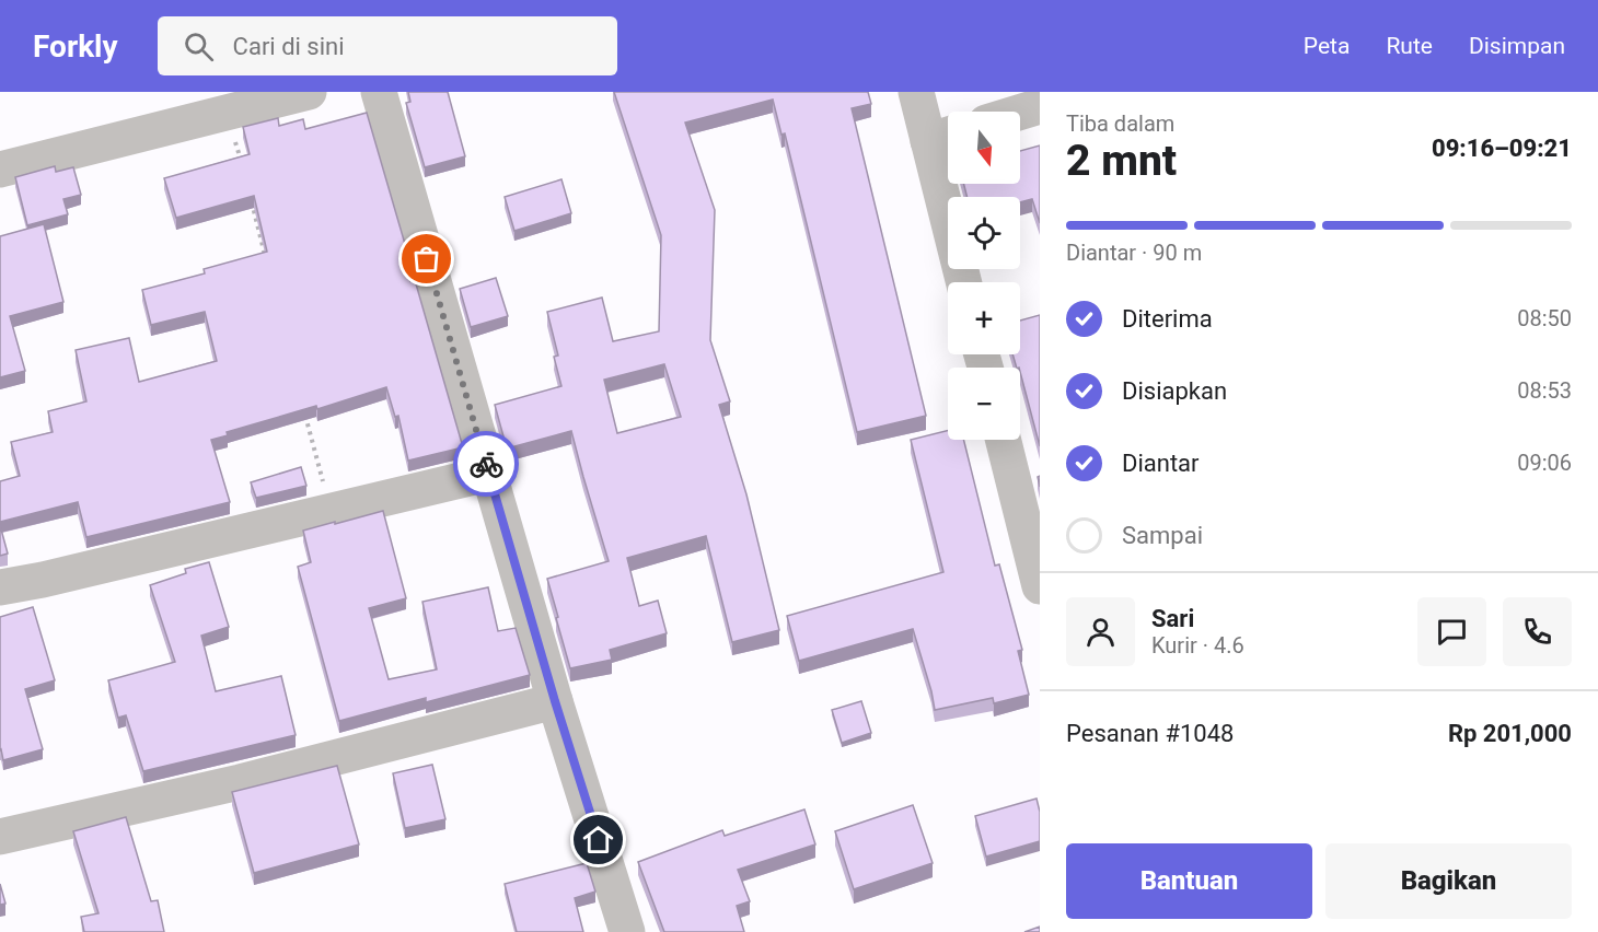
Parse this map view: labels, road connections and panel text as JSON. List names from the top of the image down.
{
  "north": "bottom",
  "page": {
    "header": "Forkly",
    "search": "Cari di sini",
    "nav": ["Peta", "Rute", "Disimpan"],
    "heading": ["2 mnt", "Tiba dalam", "09:16–09:21"],
    "panel": [
      "Sari",
      "Kurir · 4.6",
      "Pesanan #1048",
      "Rp 201,000"
    ],
    "map_buttons": ["+", "−"],
    "bar": "Diantar · 90 m",
    "list": [
      ["Diterima", "08:50"],
      ["Disiapkan", "08:53"],
      ["Diantar", "09:06"],
      "Sampai"
    ],
    "buttons": ["Bantuan", "Bagikan"]
  }
}
